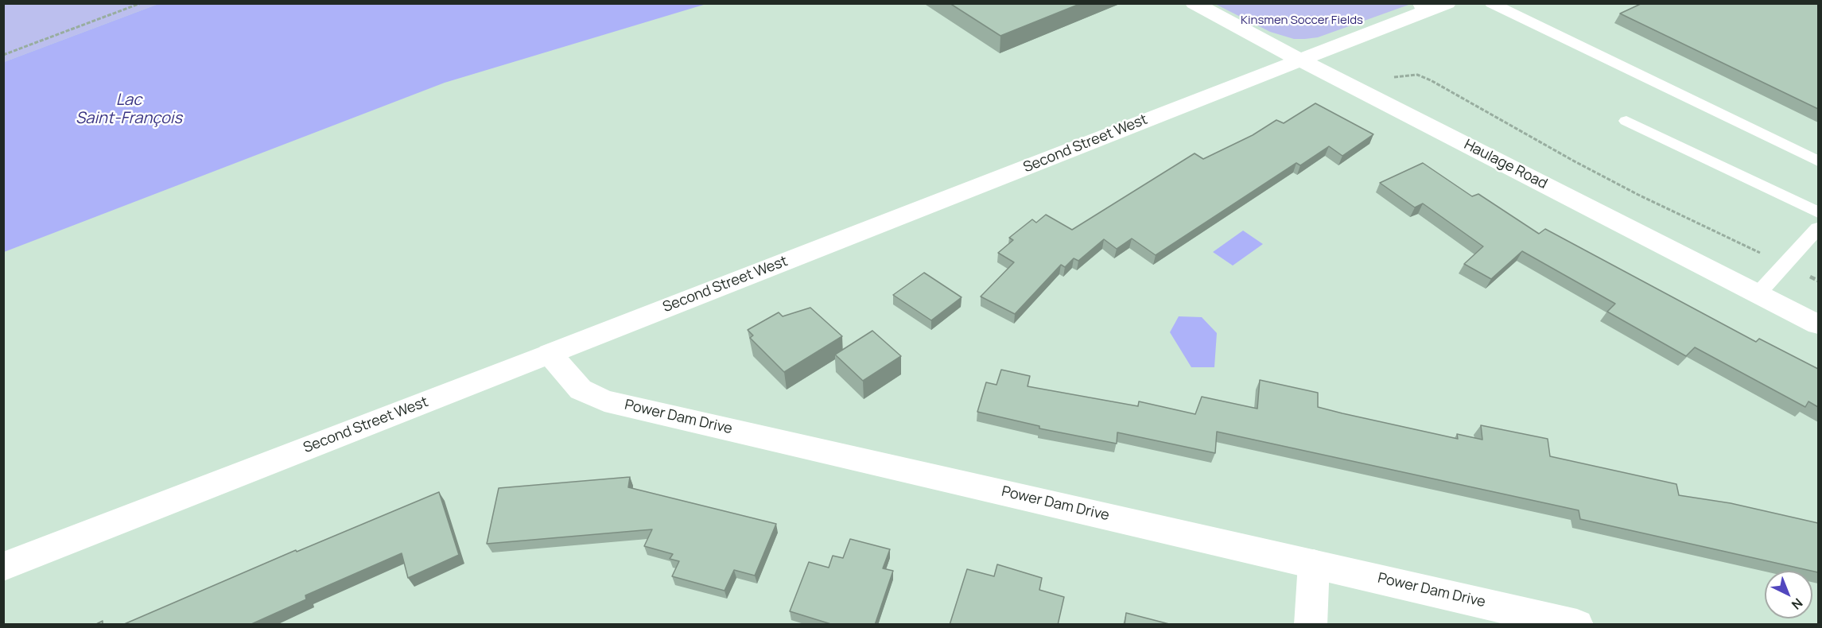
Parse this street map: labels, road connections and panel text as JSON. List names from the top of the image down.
{
  "streets": {
    "street": ["Second Street West", "Haulage Road", "Power Dam Drive"]
  },
  "crossings": [
    ["Second Street West", "Haulage Road"],
    ["Second Street West", "Power Dam Drive"]
  ],
  "water": ["Lac Saint-François"],
  "parks": ["Kinsmen Soccer Fields"],
  "north": "bottom right"
}
